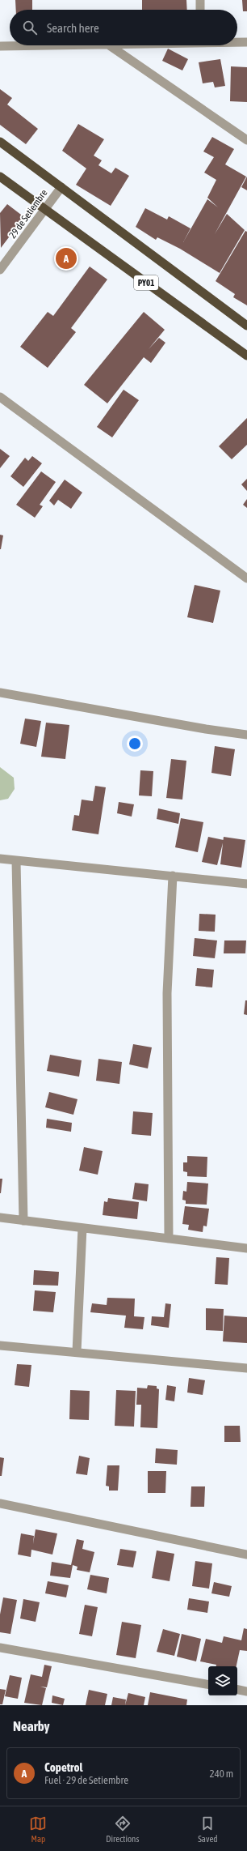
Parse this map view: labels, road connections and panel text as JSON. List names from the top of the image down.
{
  "streets": {
    "highway": ["PY01"],
    "street": ["29 de Setiembre"]
  },
  "crossings": [
    ["29 de Setiembre", "PY01"]
  ],
  "page": {
    "search": "Search here",
    "pins": "A",
    "heading": "Nearby",
    "list": [
      {
        "mark": "A",
        "name": "Copetrol",
        "note": "Fuel · 29 de Setiembre",
        "value": "240 m"
      }
    ],
    "nav": ["Map", "Directions", "Saved"]
  }
}
